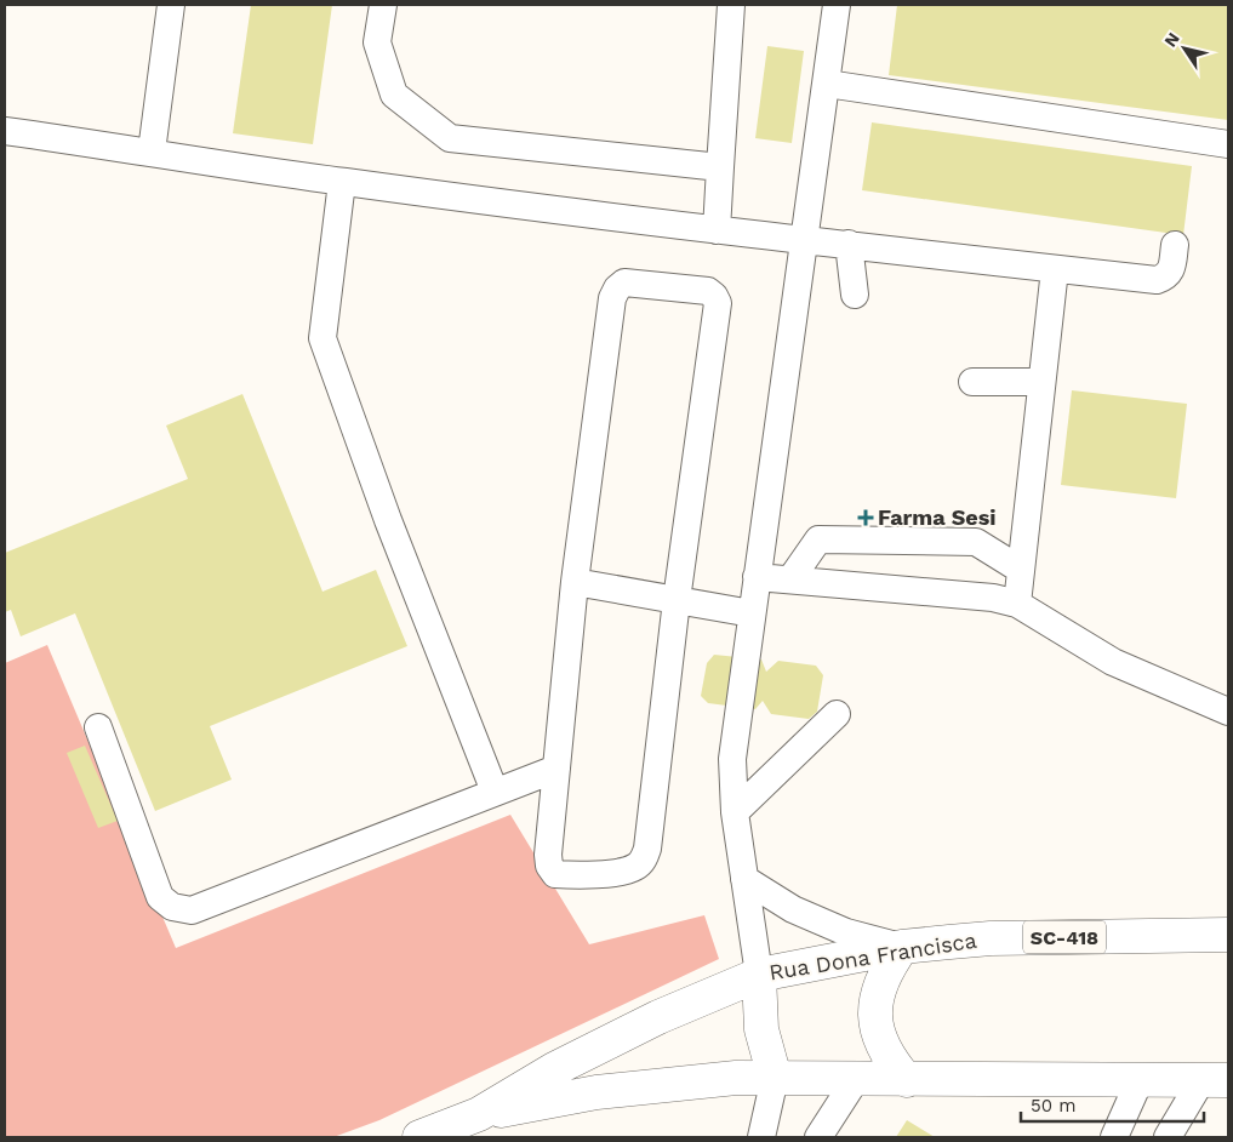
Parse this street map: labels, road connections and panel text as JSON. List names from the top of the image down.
{
  "streets": {
    "main road": ["SC-418", "Rua Dona Francisca"]
  },
  "places": {
    "health": ["Farma Sesi"]
  },
  "scale_bar": "50 m",
  "north": "top left"
}
